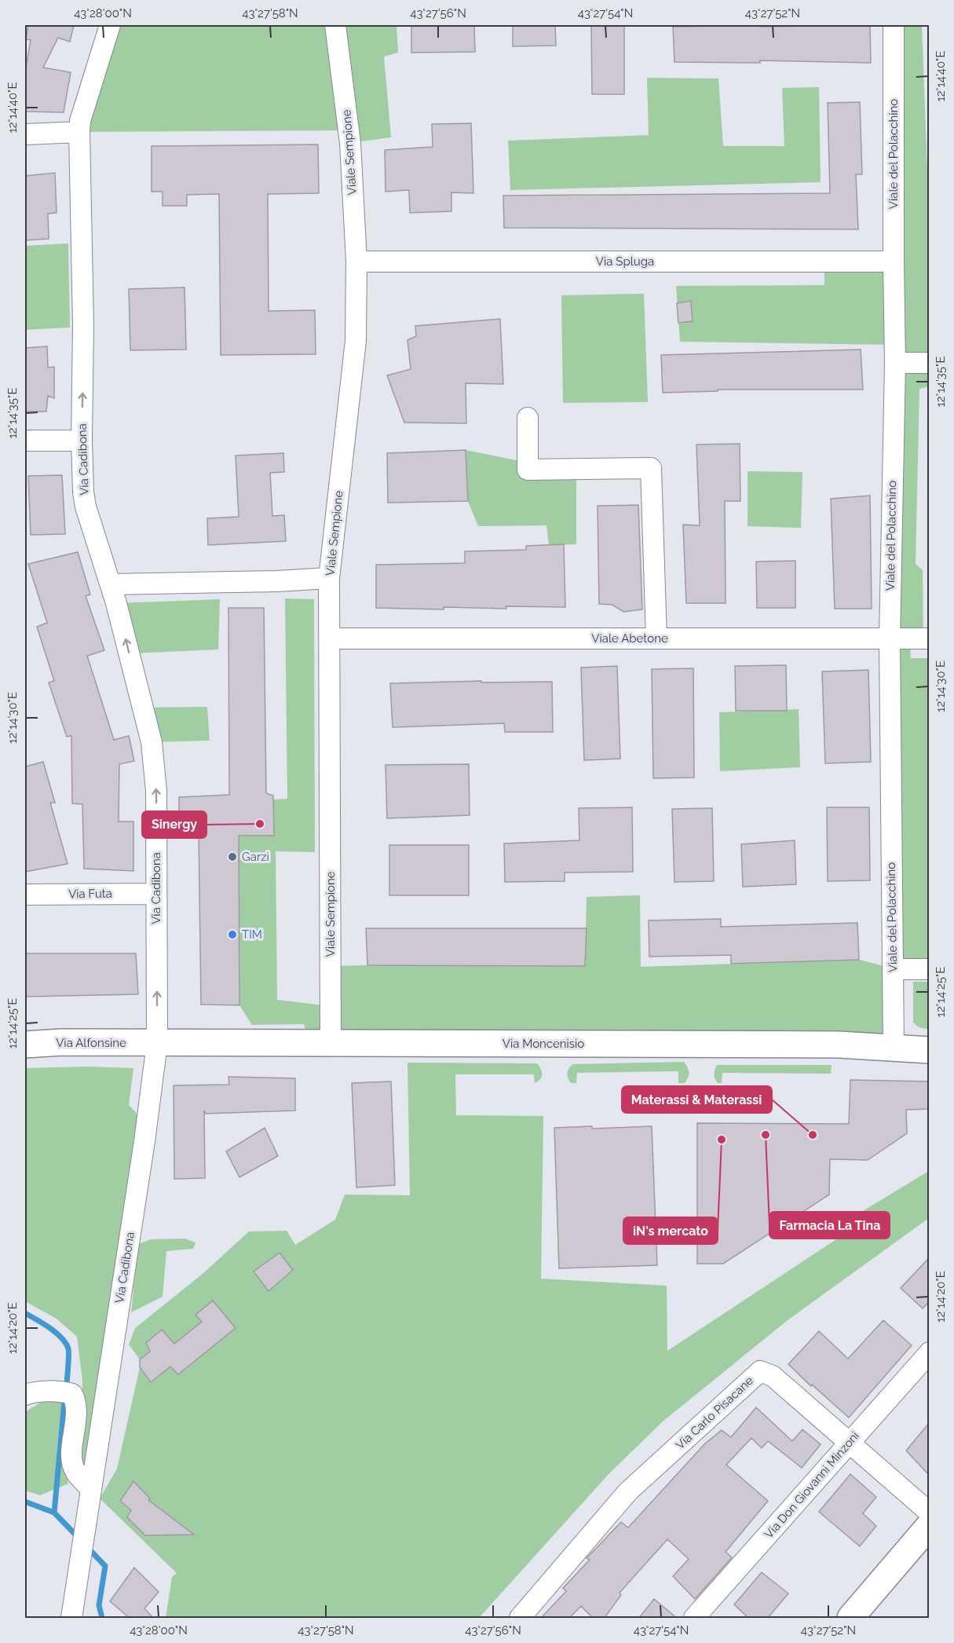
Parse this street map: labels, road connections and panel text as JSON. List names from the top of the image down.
{
  "streets": {
    "main road": ["Via Alfonsine", "Via Moncenisio"],
    "street": [
      "Viale Sempione",
      "Viale del Polacchino",
      "Via Spluga",
      "Via Cadibona",
      "Viale Abetone",
      "Via Futa",
      "Via Carlo Pisacane",
      "Via Don Giovanni Minzoni"
    ]
  },
  "crossings": [
    ["Viale Sempione", "Via Spluga"],
    ["Viale Sempione", "Viale Abetone"],
    ["Viale Sempione", "Via Moncenisio"],
    ["Viale del Polacchino", "Via Spluga"],
    ["Viale del Polacchino", "Viale Abetone"],
    ["Viale del Polacchino", "Via Moncenisio"],
    ["Via Cadibona", "Via Futa"],
    ["Via Cadibona", "Via Alfonsine"],
    ["Via Cadibona", "Via Moncenisio"],
    ["Via Alfonsine", "Via Moncenisio"],
    ["Via Carlo Pisacane", "Via Don Giovanni Minzoni"]
  ],
  "one_way": ["Via Cadibona"],
  "places": [
    "Sinergy",
    "Garzi",
    "TIM",
    "Farmacia La Tina",
    "Materassi & Materassi",
    "iN's mercato"
  ],
  "coordinates": [
    "43°28'00\"N",
    "43°27'58\"N",
    "43°27'56\"N",
    "43°27'54\"N",
    "43°27'52\"N",
    "12°14'40\"E",
    "12°14'35\"E",
    "12°14'30\"E",
    "12°14'25\"E",
    "12°14'20\"E"
  ]
}
